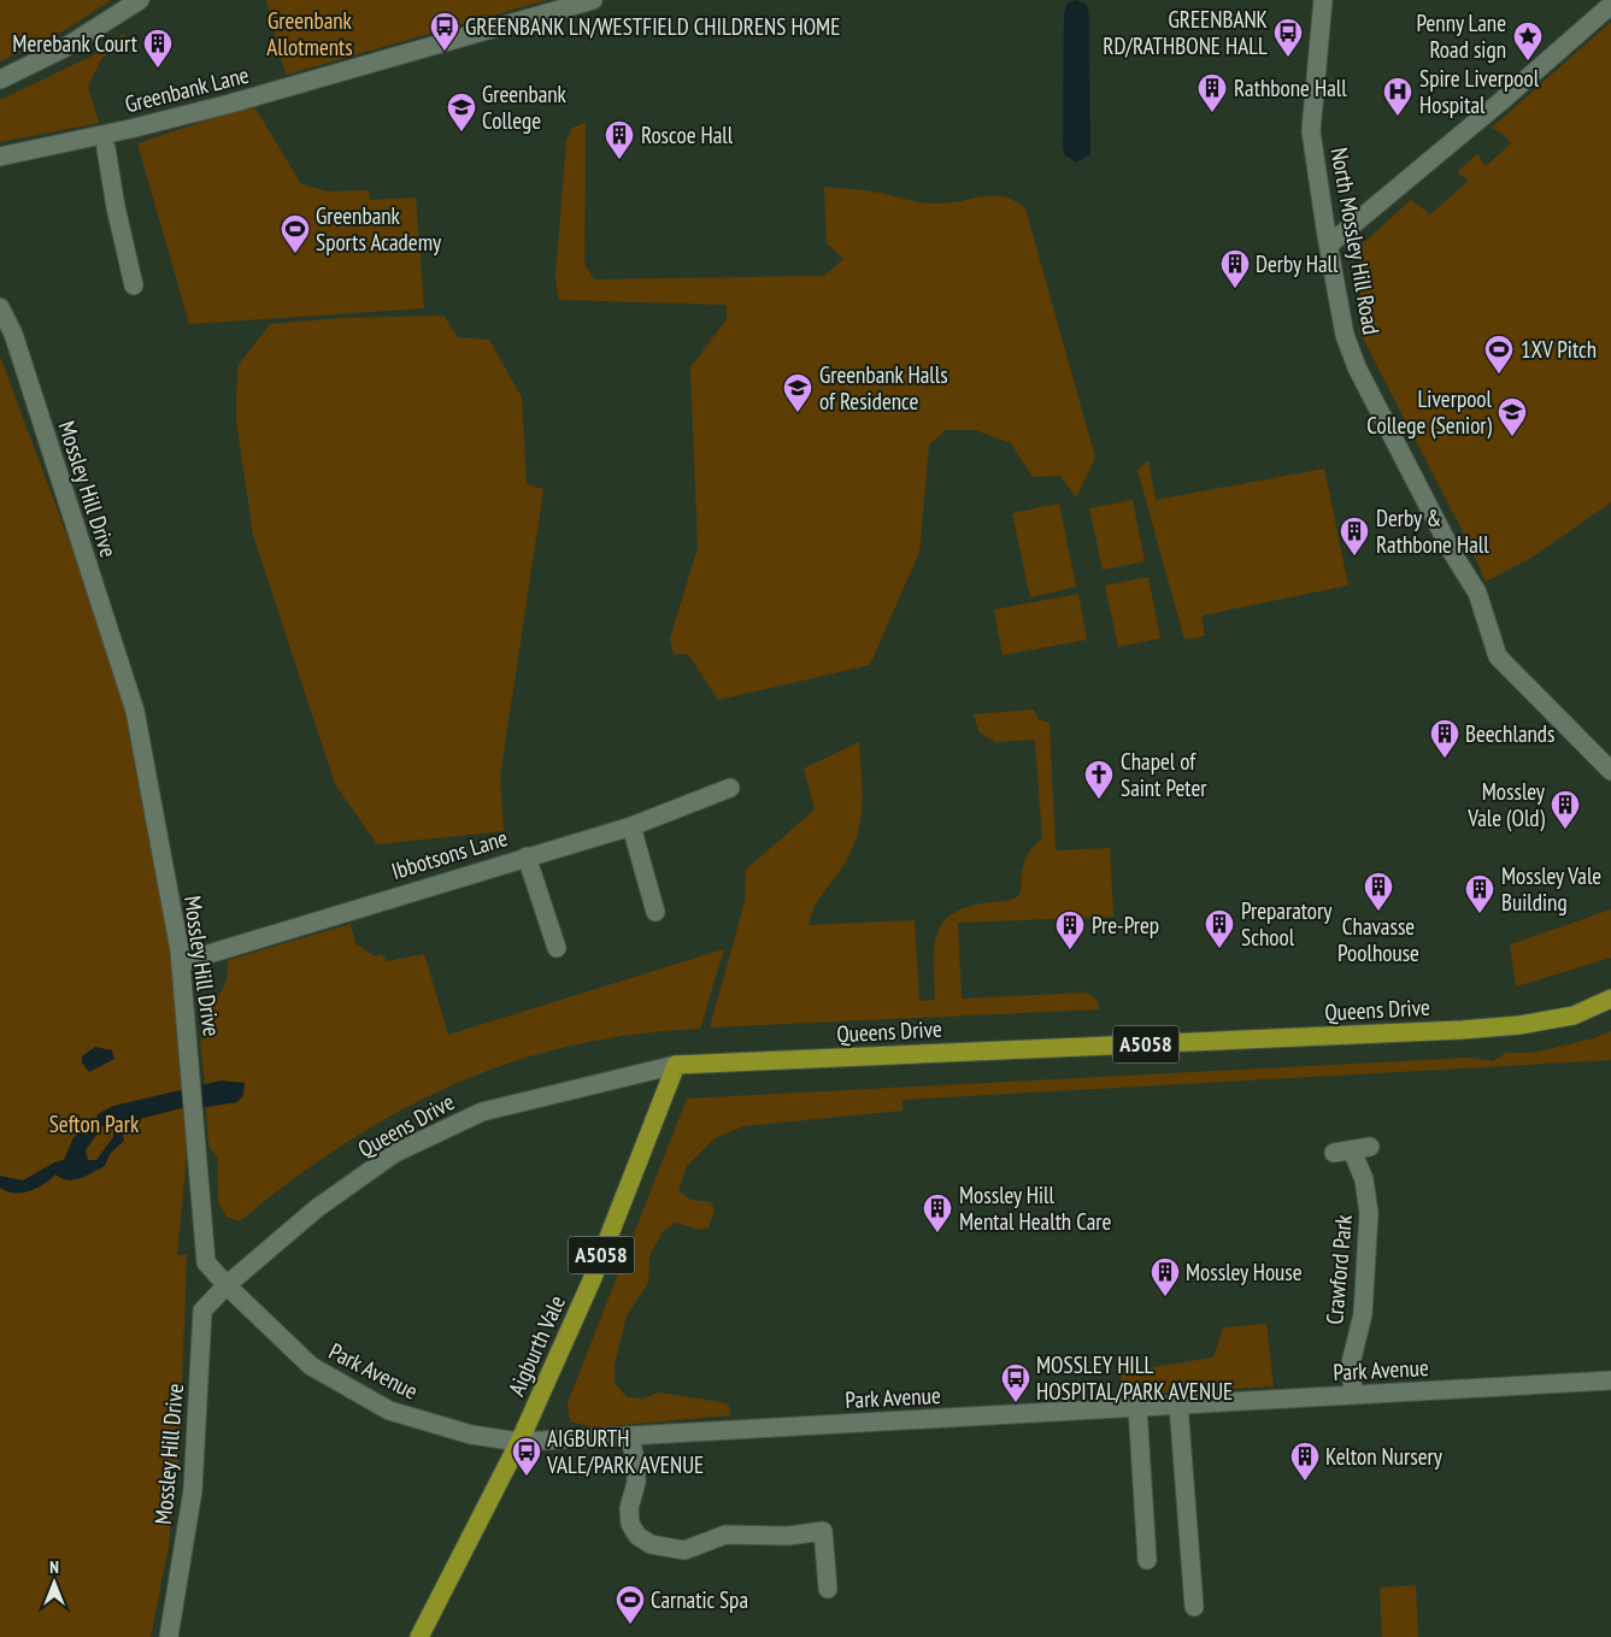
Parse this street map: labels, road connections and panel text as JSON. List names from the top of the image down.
{
  "streets": {
    "main road": ["Queens Drive", "A5058", "Aigburth Vale"],
    "street": [
      "Greenbank Lane",
      "North Mossley Hill Road",
      "Mossley Hill Drive",
      "Ibbotsons Lane",
      "Crawford Park",
      "Park Avenue"
    ]
  },
  "crossings": [
    ["Mossley Hill Drive", "Ibbotsons Lane"],
    ["Mossley Hill Drive", "Queens Drive"],
    ["Mossley Hill Drive", "Park Avenue"],
    ["Queens Drive", "Aigburth Vale"],
    ["Queens Drive", "Park Avenue"],
    ["Crawford Park", "Park Avenue"],
    ["Aigburth Vale", "Park Avenue"]
  ],
  "parks": ["Greenbank Allotments", "Sefton Park"],
  "places": {
    "bus stop": [
      "GREENBANK LN/WESTFIELD CHILDRENS HOME",
      "GREENBANK RD/RATHBONE HALL",
      "MOSSLEY HILL HOSPITAL/PARK AVENUE",
      "AIGBURTH VALE/PARK AVENUE"
    ],
    "place": ["Penny Lane Road sign"],
    "building": [
      "Merebank Court",
      "Rathbone Hall",
      "Roscoe Hall",
      "Derby Hall",
      "Derby & Rathbone Hall",
      "Beechlands",
      "Mossley Vale (Old)",
      "Chavasse Poolhouse",
      "Mossley Vale Building",
      "Preparatory School",
      "Pre-Prep",
      "Mossley Hill Mental Health Care",
      "Mossley House",
      "Kelton Nursery"
    ],
    "hospital": ["Spire Liverpool Hospital"],
    "school or university": ["Greenbank College", "Greenbank Halls of Residence", "Liverpool College (Senior)"],
    "sports": ["Greenbank Sports Academy", "1XV Pitch", "Carnatic Spa"],
    "church": ["Chapel of Saint Peter"]
  },
  "north": "top"
}
